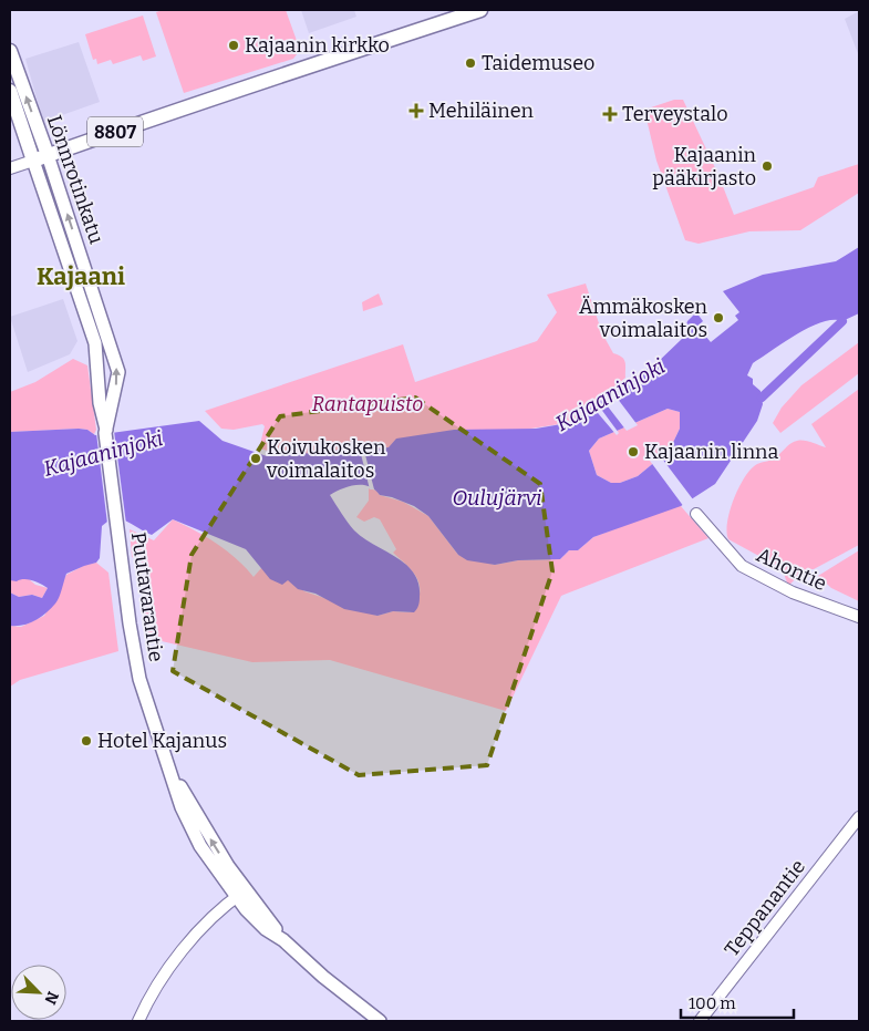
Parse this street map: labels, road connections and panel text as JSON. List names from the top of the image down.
{
  "streets": {
    "main road": ["8807", "Lönnrotinkatu", "Puutavarantie"],
    "street": ["Ahontie", "Teppanantie"]
  },
  "crossings": [
    ["8807", "Lönnrotinkatu"],
    ["Lönnrotinkatu", "Puutavarantie"]
  ],
  "districts": ["Kajaani"],
  "water": ["Kajaaninjoki", "Oulujärvi"],
  "parks": ["Rantapuisto"],
  "places": {
    "other": [
      "Kajaanin kirkko",
      "Taidemuseo",
      "Kajaanin pääkirjasto",
      "Ämmäkosken voimalaitos",
      "Kajaanin linna",
      "Koivukosken voimalaitos",
      "Hotel Kajanus"
    ],
    "health": ["Mehiläinen", "Terveystalo"]
  },
  "scale_bar": "100 m",
  "north": "bottom right"
}
